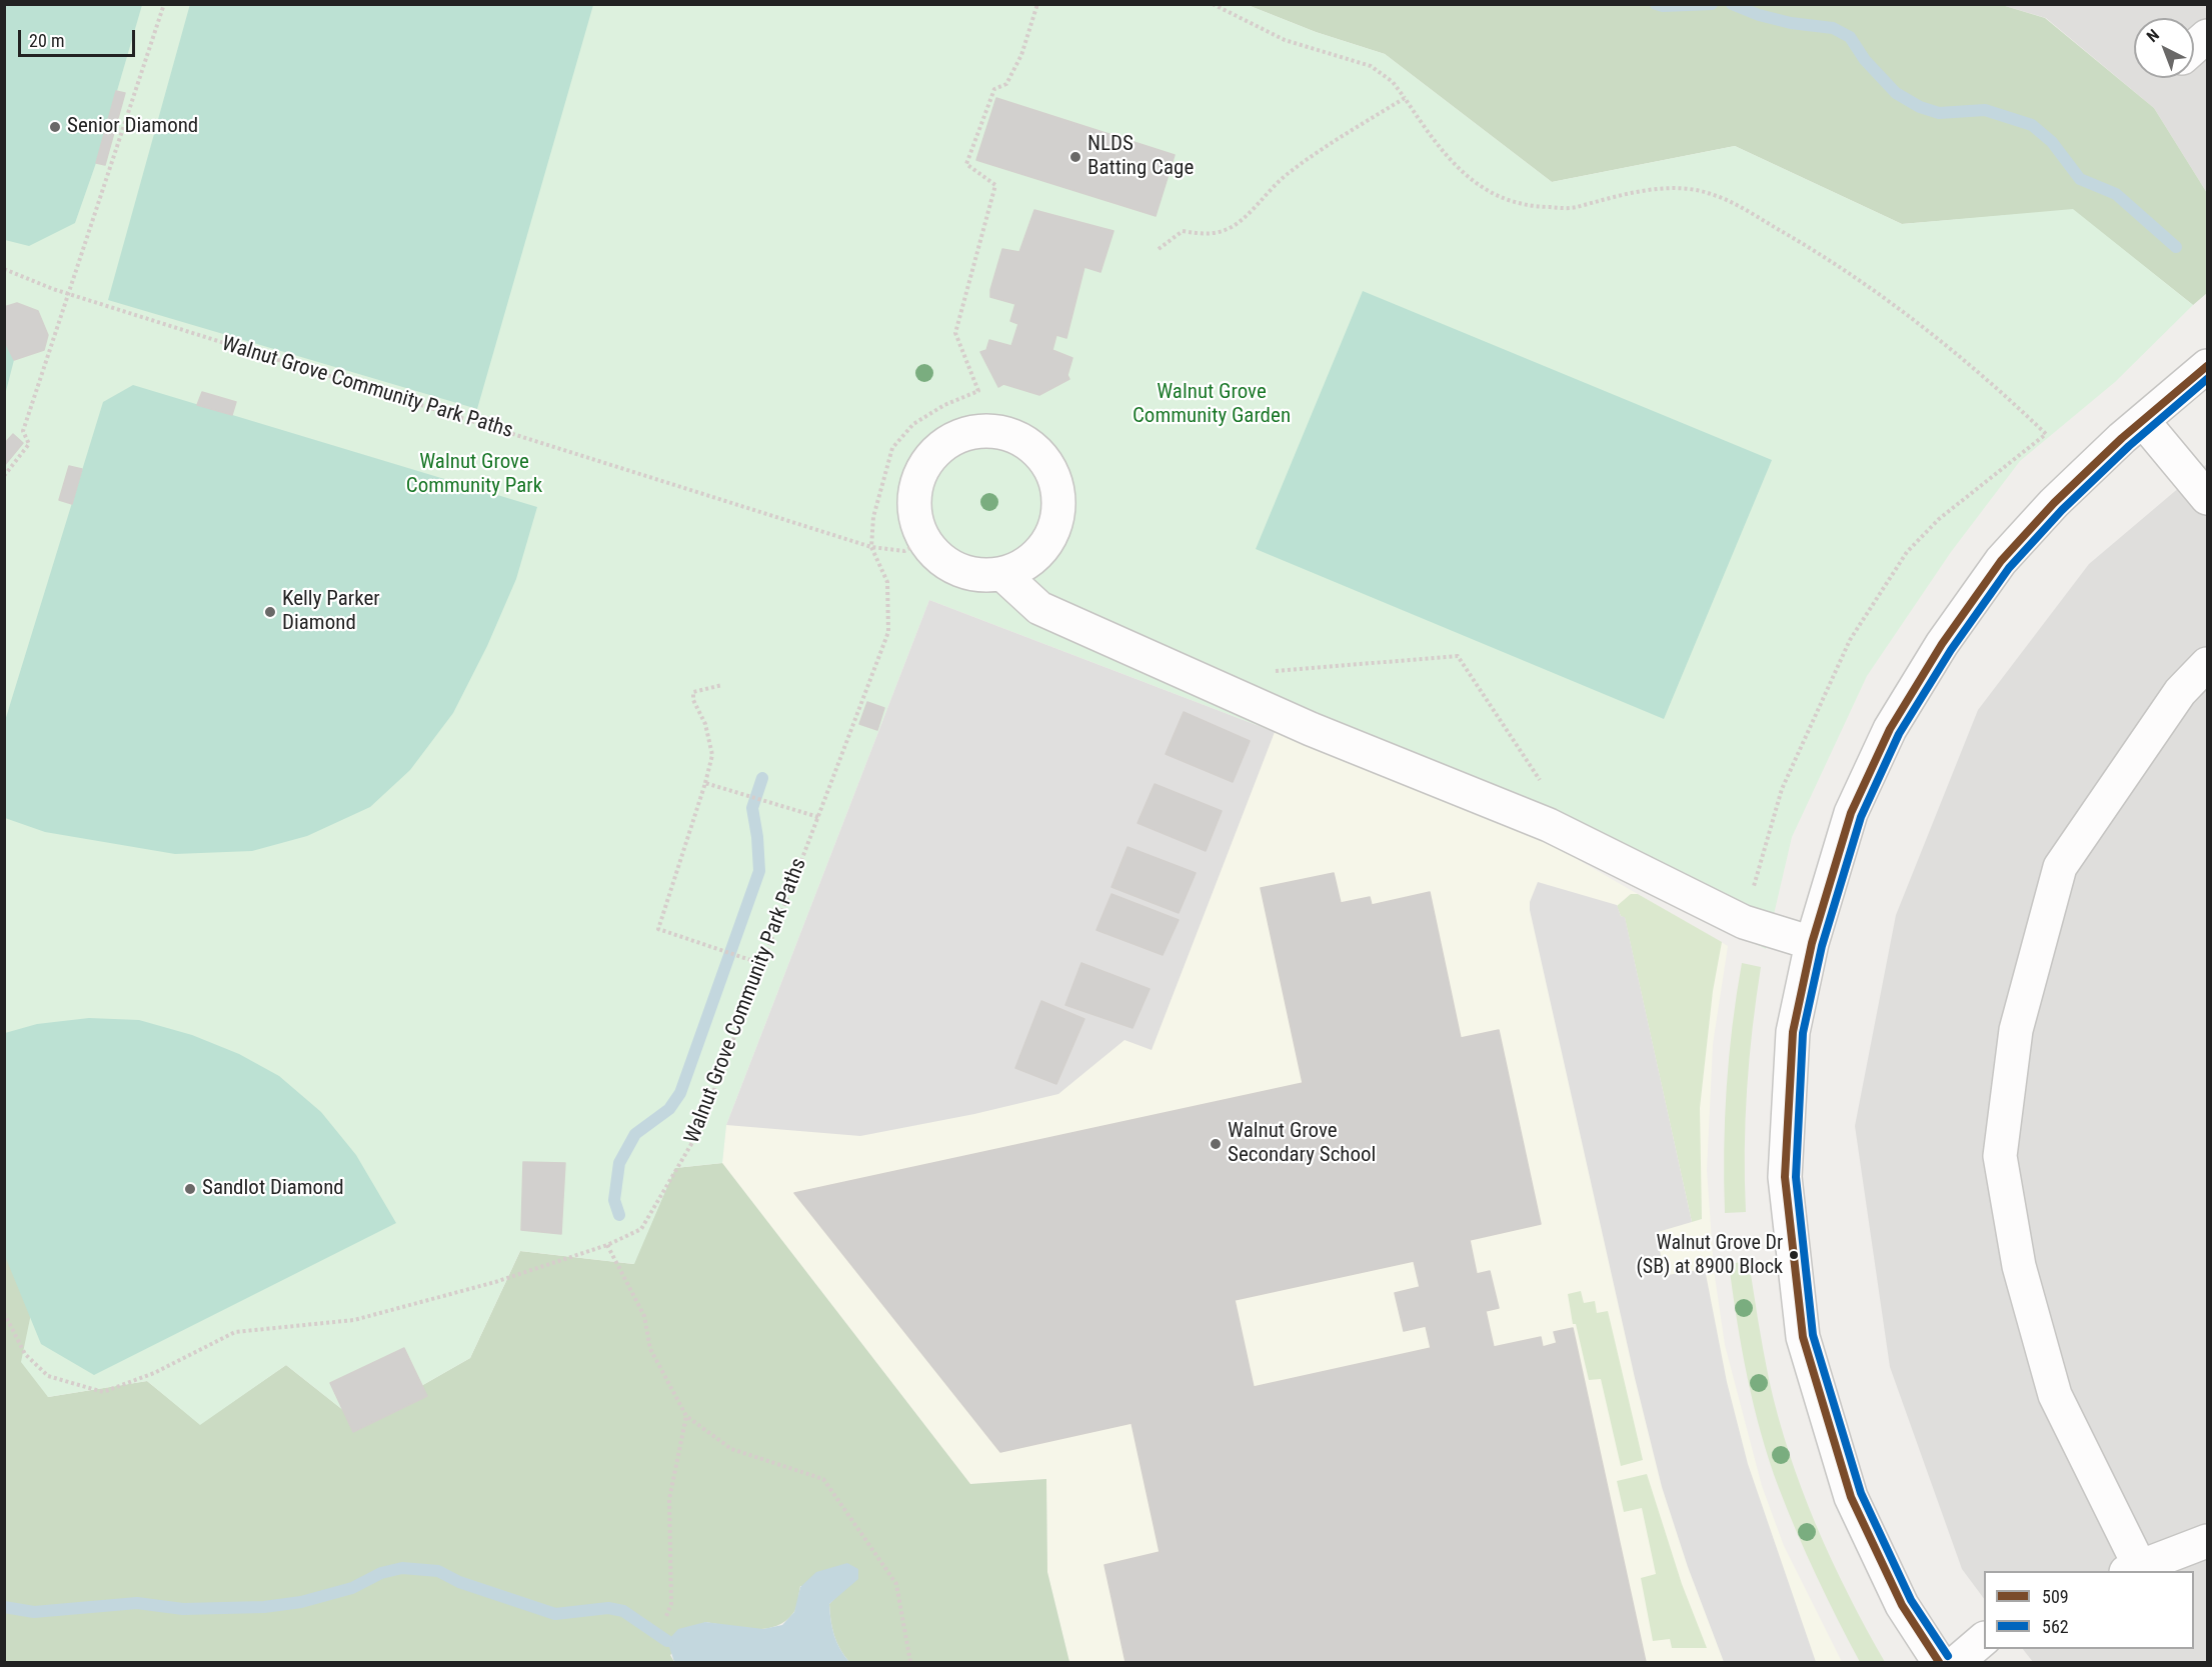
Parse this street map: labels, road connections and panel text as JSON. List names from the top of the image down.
{
  "streets": {
    "path": ["Walnut Grove Community Park Paths"]
  },
  "parks": ["Walnut Grove Community Garden", "Walnut Grove Community Park"],
  "places": [
    "Senior Diamond",
    "NLDS Batting Cage",
    "Kelly Parker Diamond",
    "Walnut Grove Secondary School",
    "Sandlot Diamond",
    "Walnut Grove Dr (SB) at 8900 Block"
  ],
  "lines": ["transit line 509", "transit line 562"],
  "legend": ["509", "562"],
  "scale_bar": "20 m",
  "north": "top left"
}
